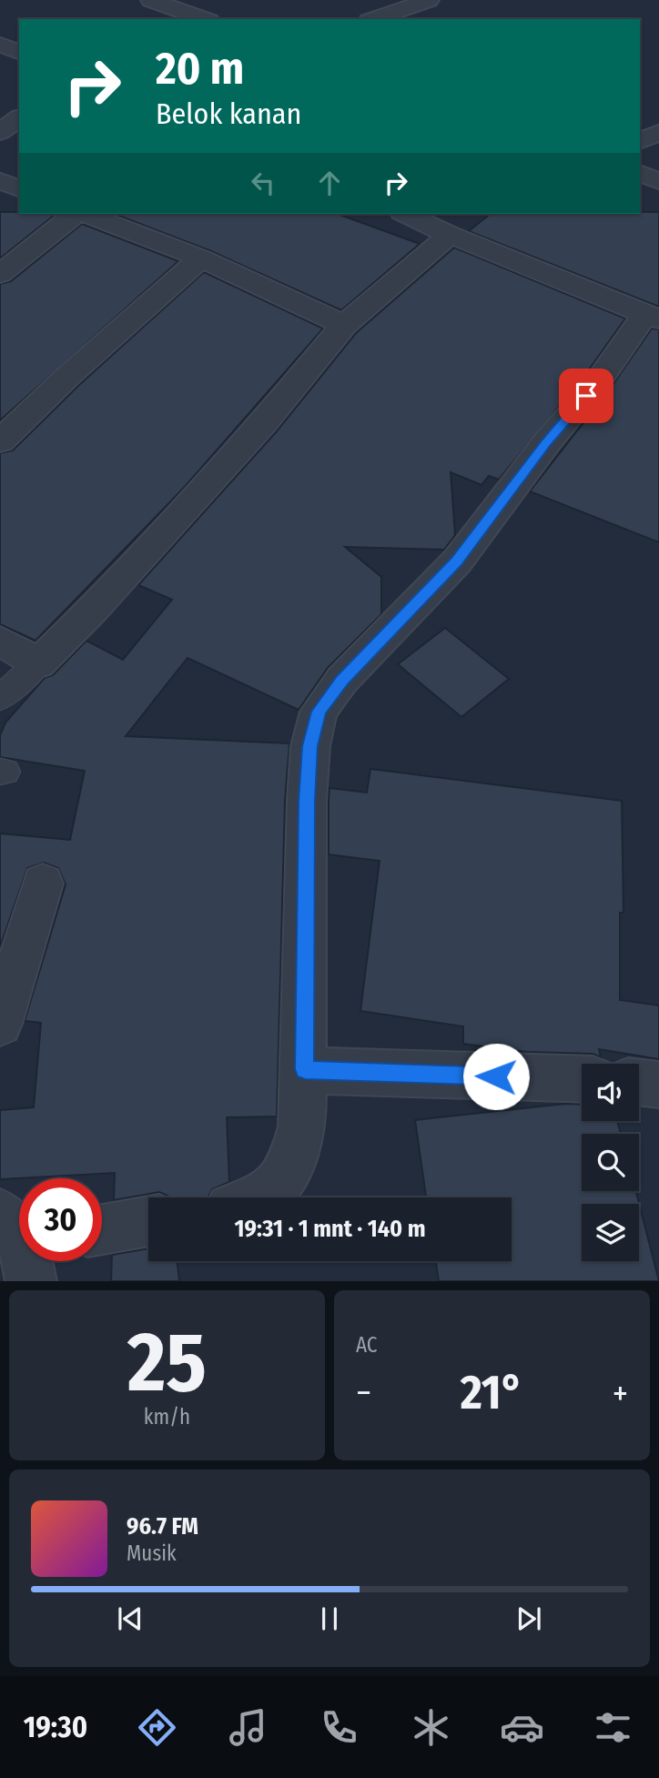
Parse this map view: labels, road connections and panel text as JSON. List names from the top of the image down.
{
  "page": {
    "turn": ["20 m", "Belok kanan"],
    "limit": "30",
    "trip": "19:31 · 1 mnt · 140 m",
    "tile": [
      ["25", "km/h"],
      "AC"
    ],
    "heat": ["−", "21°", "+"],
    "song": ["96.7 FM", "Musik"],
    "tabs": "19:30"
  }
}
